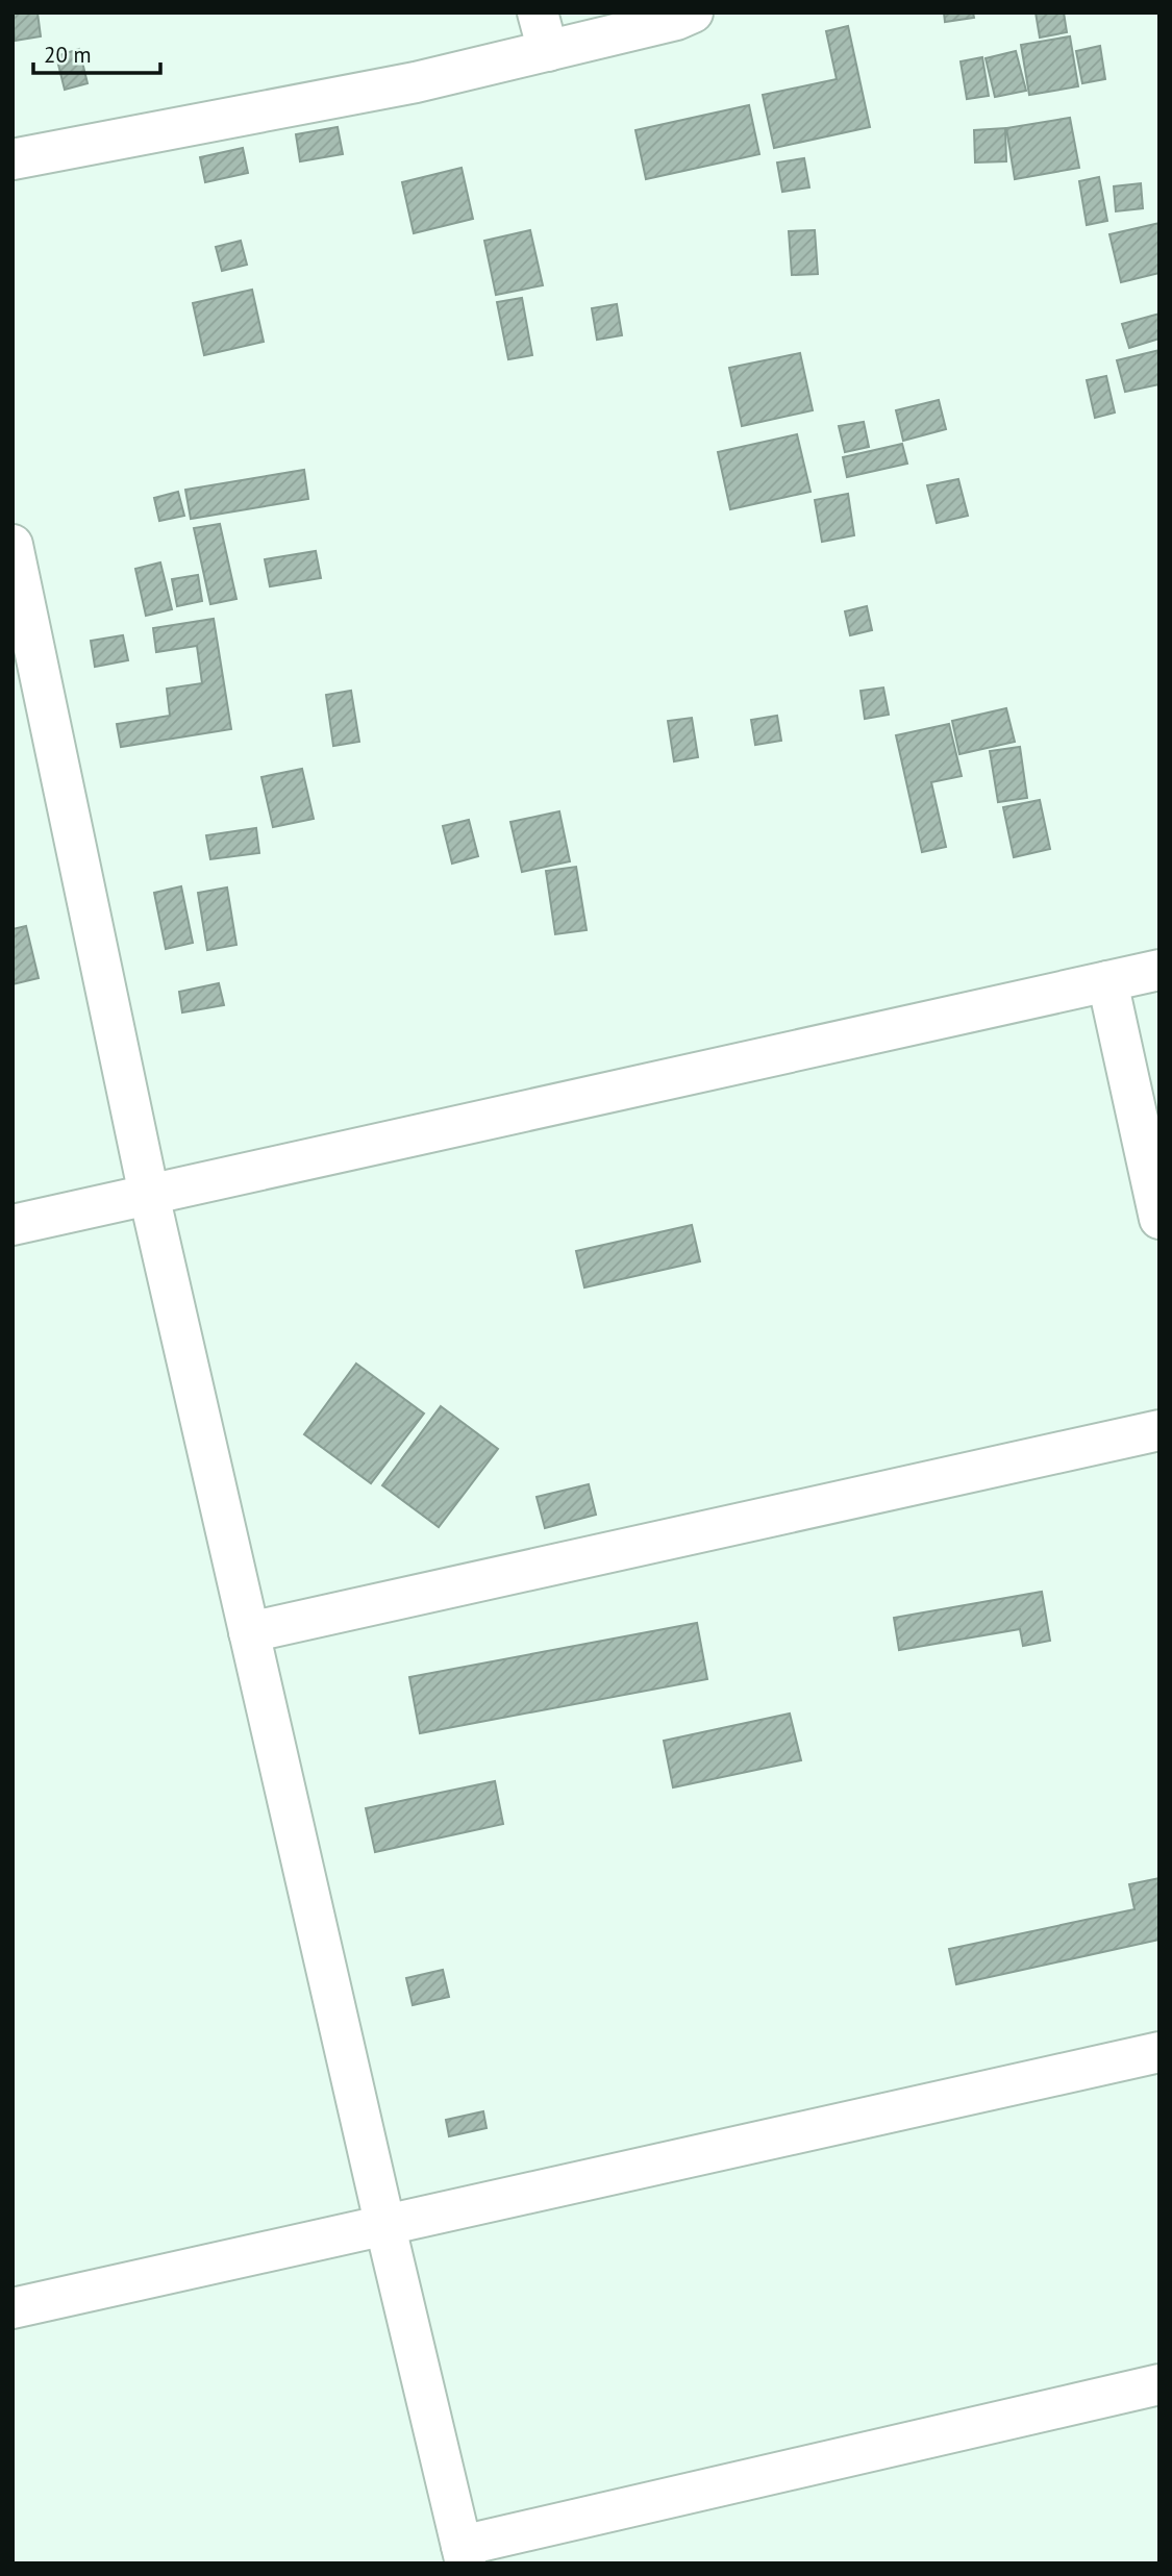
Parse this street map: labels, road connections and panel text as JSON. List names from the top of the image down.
{
  "scale_bar": "20 m"
}
